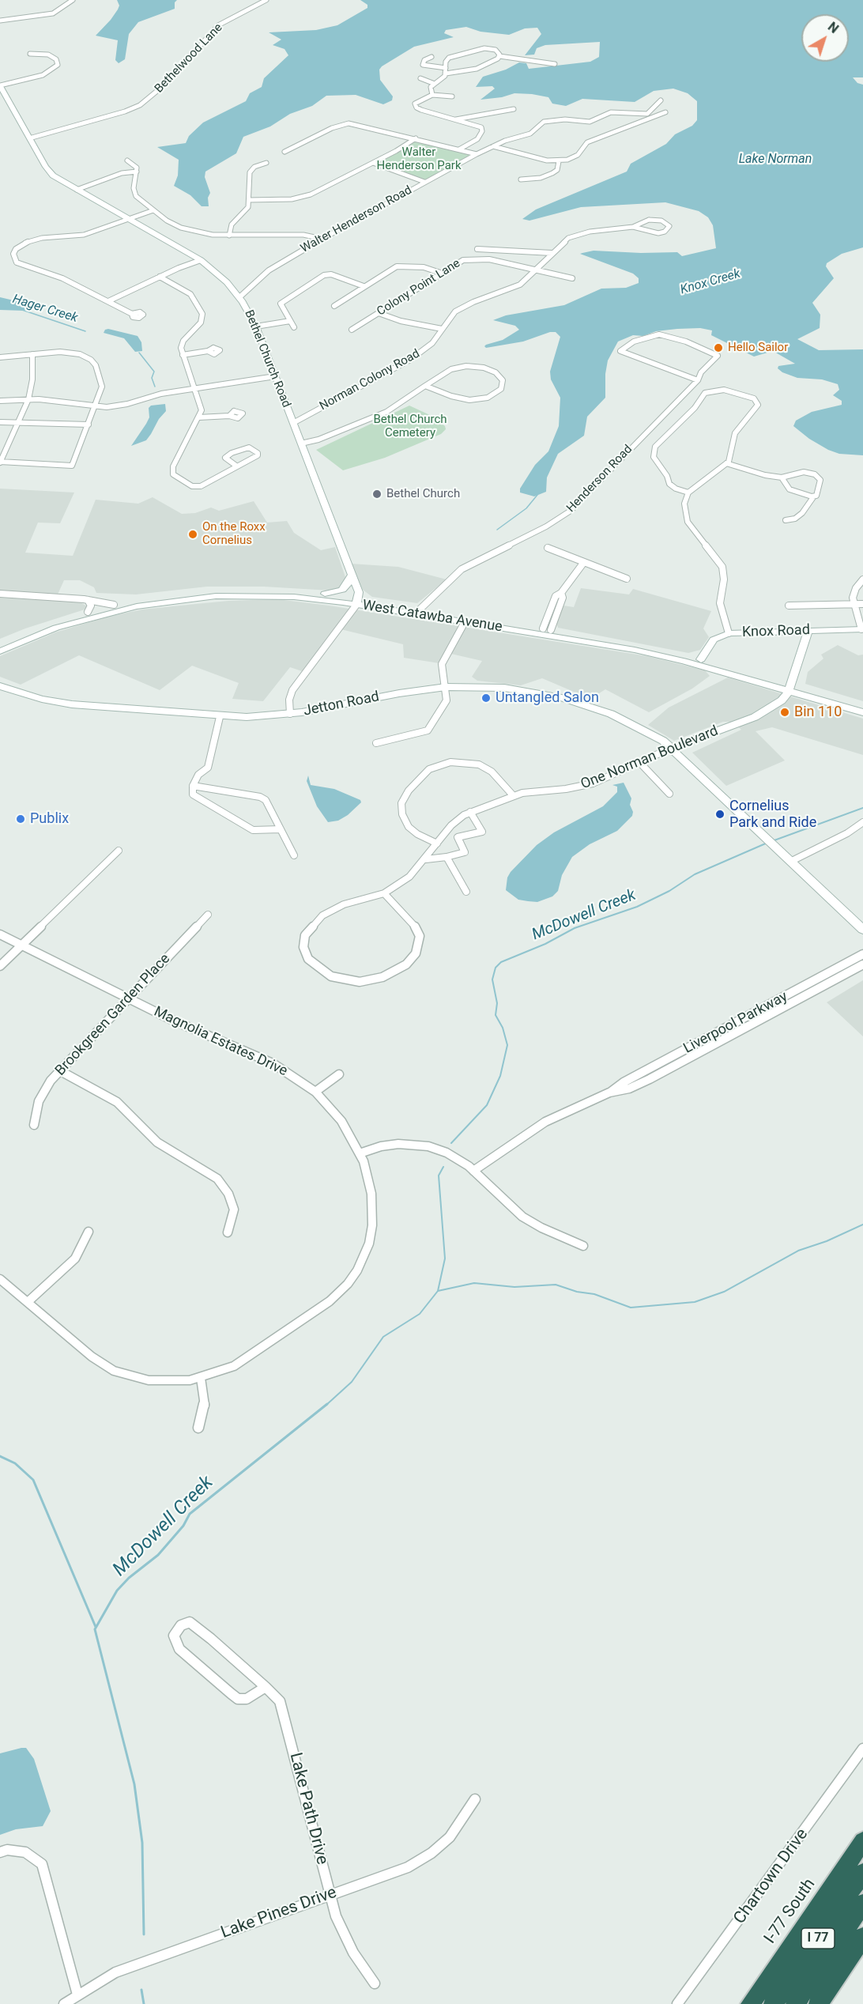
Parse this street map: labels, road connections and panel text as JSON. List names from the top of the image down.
{
  "streets": {
    "highway": ["I-77 South", "I 77"],
    "street": [
      "Bethelwood Lane",
      "Walter Henderson Road",
      "Colony Point Lane",
      "Bethel Church Road",
      "Norman Colony Road",
      "Henderson Road",
      "West Catawba Avenue",
      "Knox Road",
      "Jetton Road",
      "One Norman Boulevard",
      "Brookgreen Garden Place",
      "Liverpool Parkway",
      "Magnolia Estates Drive",
      "Lake Path Drive",
      "Chartown Drive",
      "Lake Pines Drive"
    ]
  },
  "crossings": [
    ["Bethelwood Lane", "Bethel Church Road"],
    ["Walter Henderson Road", "Bethel Church Road"],
    ["Colony Point Lane", "Norman Colony Road"],
    ["Bethel Church Road", "Norman Colony Road"],
    ["Bethel Church Road", "West Catawba Avenue"],
    ["Henderson Road", "West Catawba Avenue"],
    ["West Catawba Avenue", "Knox Road"],
    ["West Catawba Avenue", "One Norman Boulevard"],
    ["Knox Road", "One Norman Boulevard"],
    ["Jetton Road", "One Norman Boulevard"],
    ["Brookgreen Garden Place", "Magnolia Estates Drive"],
    ["Lake Path Drive", "Lake Pines Drive"]
  ],
  "water": [
    "Lake Norman",
    "Knox Creek",
    "Hager Creek",
    "McDowell Creek"
  ],
  "parks": ["Walter Henderson Park", "Bethel Church Cemetery"],
  "places": [
    "Hello Sailor",
    "Bethel Church",
    "On the Roxx Cornelius",
    "Untangled Salon",
    "Bin 110",
    "Cornelius Park and Ride",
    "Publix"
  ],
  "north": "top right"
}
